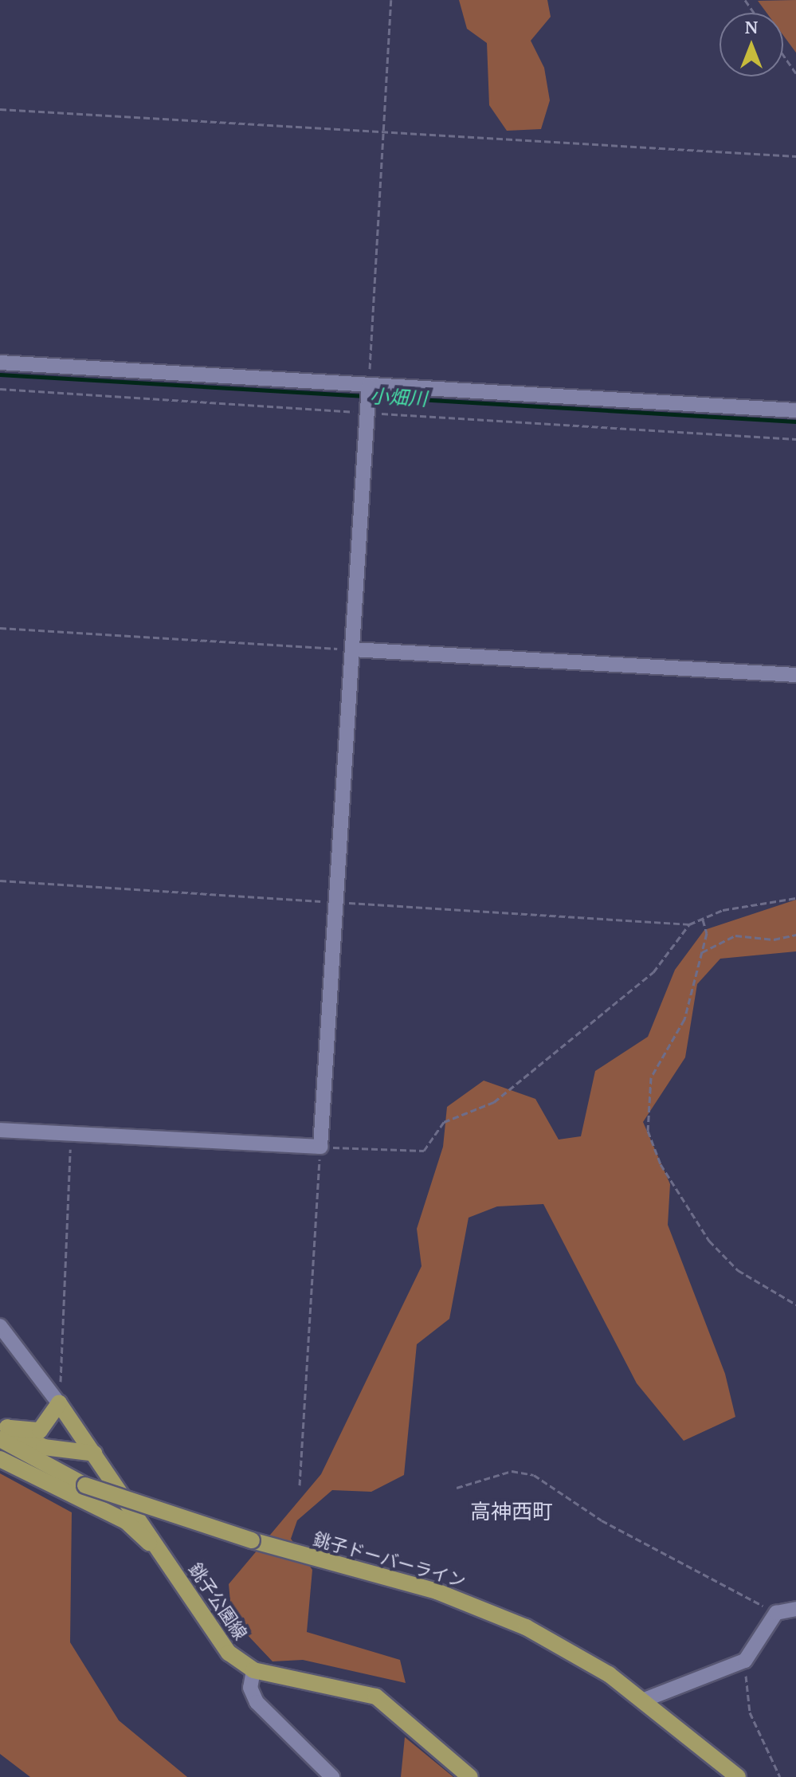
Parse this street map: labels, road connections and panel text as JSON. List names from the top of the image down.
{
  "streets": {
    "main road": ["銚子ドーバーライン", "銚子公園線"]
  },
  "districts": ["高神西町"],
  "water": ["小畑川"],
  "north": "top"
}
